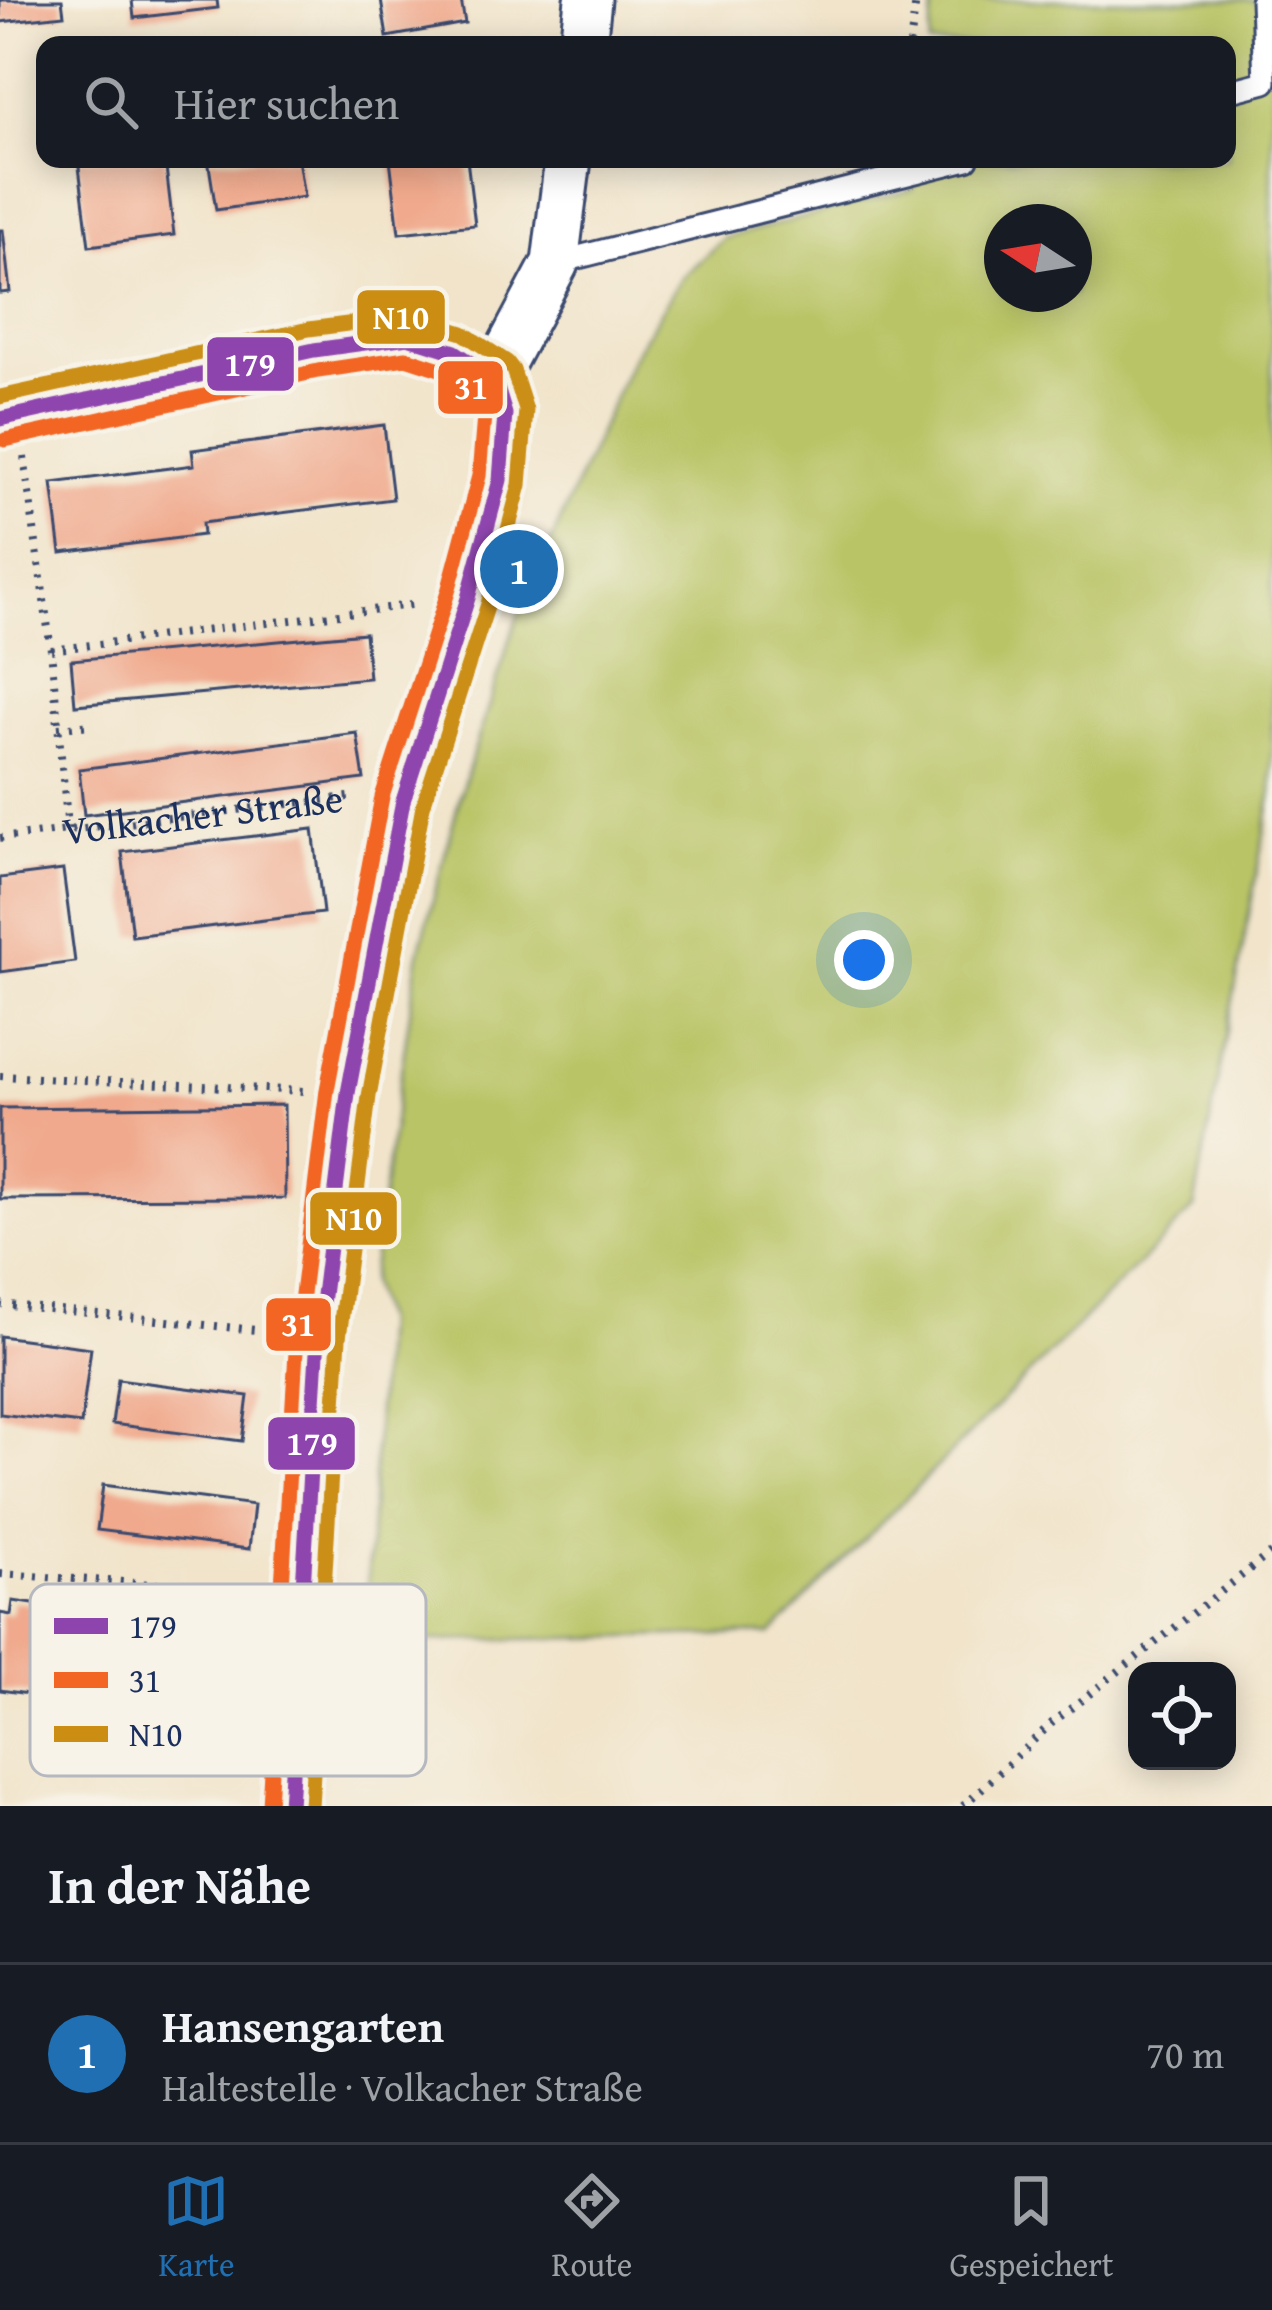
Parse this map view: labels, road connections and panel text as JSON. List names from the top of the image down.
{
  "streets": {
    "street": ["Volkacher Straße"]
  },
  "lines": ["transit line N10", "transit line 179", "transit line 31"],
  "legend": ["179", "31", "N10"],
  "north": "left",
  "page": {
    "search": "Hier suchen",
    "pins": "1",
    "heading": "In der Nähe",
    "list": [
      {
        "mark": "1",
        "name": "Hansengarten",
        "note": "Haltestelle · Volkacher Straße",
        "value": "70 m"
      }
    ],
    "nav": ["Karte", "Route", "Gespeichert"]
  }
}
